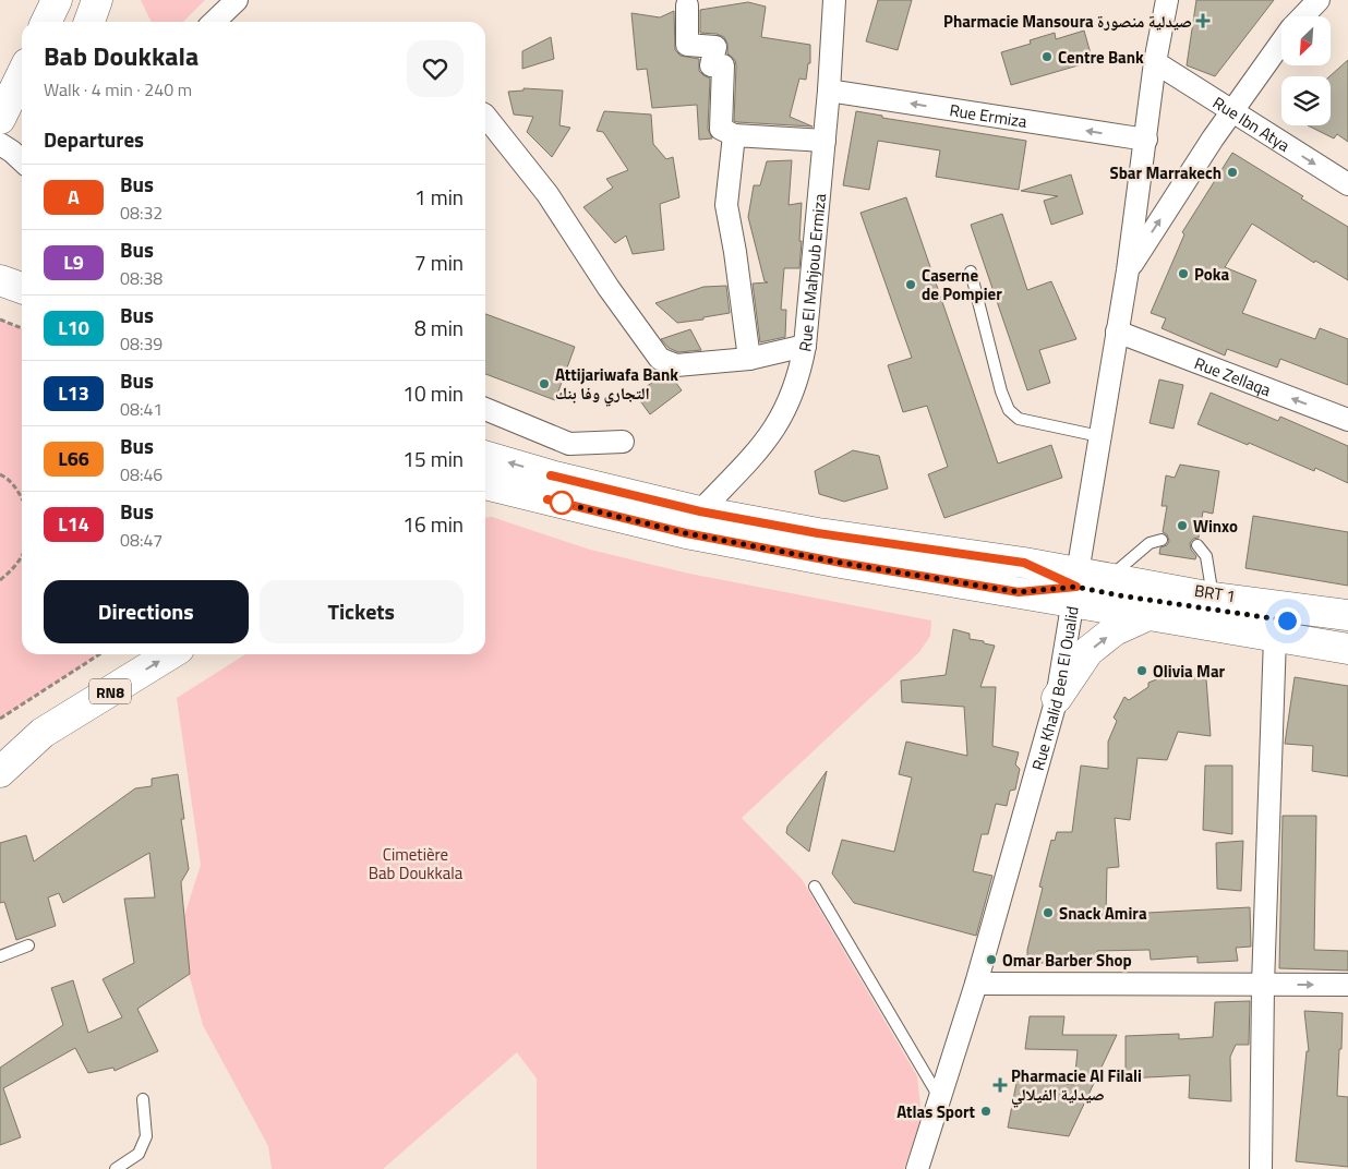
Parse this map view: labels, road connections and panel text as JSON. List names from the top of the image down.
{
  "streets": {
    "main road": ["RN8"],
    "street": [
      "Rue Ermiza",
      "Rue Ibn Atya",
      "Rue El Mahjoub Ermiza",
      "Rue Zellaqa",
      "Rue Khalid Ben El Oualid"
    ]
  },
  "crossings": [
    ["Rue Ermiza", "Rue El Mahjoub Ermiza"],
    ["Rue Ermiza", "Rue Khalid Ben El Oualid"],
    ["Rue Ibn Atya", "Rue Khalid Ben El Oualid"],
    ["Rue Zellaqa", "Rue Khalid Ben El Oualid"]
  ],
  "one_way": ["Rue Ermiza", "Rue Ibn Atya", "Rue Zellaqa"],
  "parks": ["Cimetière Bab Doukkala"],
  "places": {
    "health": ["Pharmacie Mansoura صيدلية منصورة", "Pharmacie Al Filali صيدلية الفيلالي"],
    "other": [
      "Centre Bank",
      "Sbar Marrakech",
      "Poka",
      "Caserne de Pompier",
      "Attijariwafa Bank التجاري وفا بنك",
      "Winxo",
      "Olivia Mar",
      "Snack Amira",
      "Omar Barber Shop",
      "Atlas Sport"
    ]
  },
  "lines": ["bus line A"],
  "north": "bottom left",
  "page": {
    "heading": [
      ["Bab Doukkala", "Walk · 4 min · 240 m"],
      "Departures"
    ],
    "list": [
      {
        "mark": "A",
        "name": "Bus",
        "note": "08:32",
        "value": "1 min"
      },
      {
        "mark": "L9",
        "name": "Bus",
        "note": "08:38",
        "value": "7 min"
      },
      {
        "mark": "L10",
        "name": "Bus",
        "note": "08:39",
        "value": "8 min"
      },
      {
        "mark": "L13",
        "name": "Bus",
        "note": "08:41",
        "value": "10 min"
      },
      {
        "mark": "L66",
        "name": "Bus",
        "note": "08:46",
        "value": "15 min"
      },
      {
        "mark": "L14",
        "name": "Bus",
        "note": "08:47",
        "value": "16 min"
      }
    ],
    "buttons": ["Directions", "Tickets"]
  }
}
